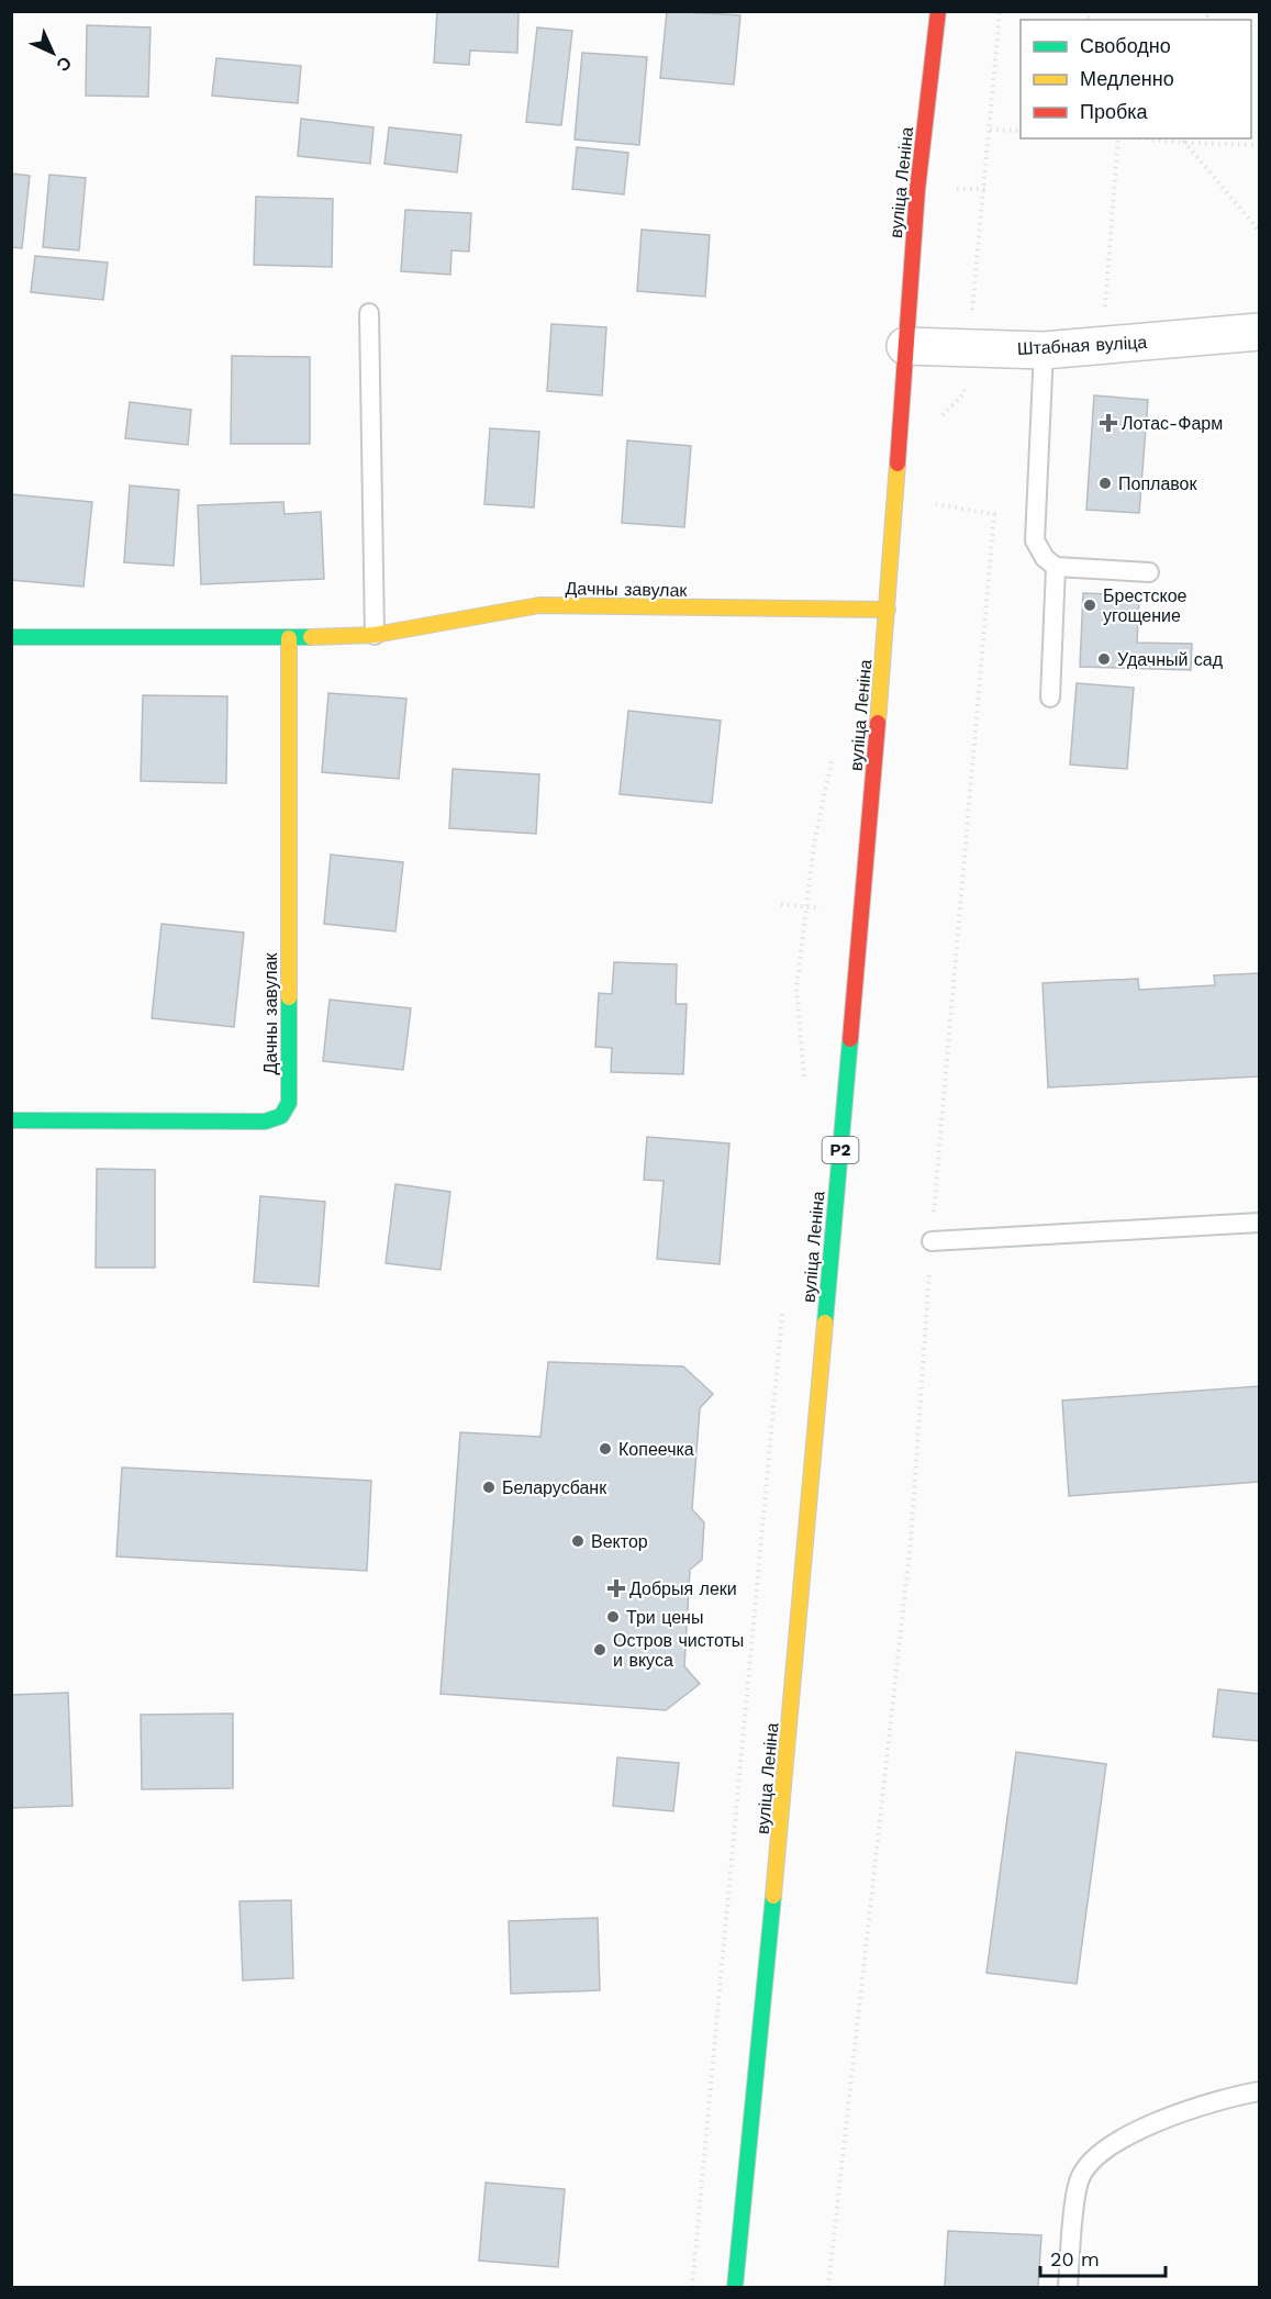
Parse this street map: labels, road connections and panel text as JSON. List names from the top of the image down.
{
  "streets": {
    "main road": ["вуліца Леніна", "Дачны завулак", "Р2"],
    "street": ["Штабная вуліца"]
  },
  "crossings": [
    ["вуліца Леніна", "Штабная вуліца"],
    ["вуліца Леніна", "Дачны завулак"]
  ],
  "places": {
    "health": ["Лотас-Фарм", "Добрыя леки"],
    "other": [
      "Поплавок",
      "Брестское угощение",
      "Удачный сад",
      "Копеечка",
      "Беларусбанк",
      "Вектор",
      "Три цены",
      "Остров чистоты и вкуса"
    ]
  },
  "legend": ["Свободно", "Медленно", "Пробка"],
  "scale_bar": "20 m",
  "north": "bottom right"
}
